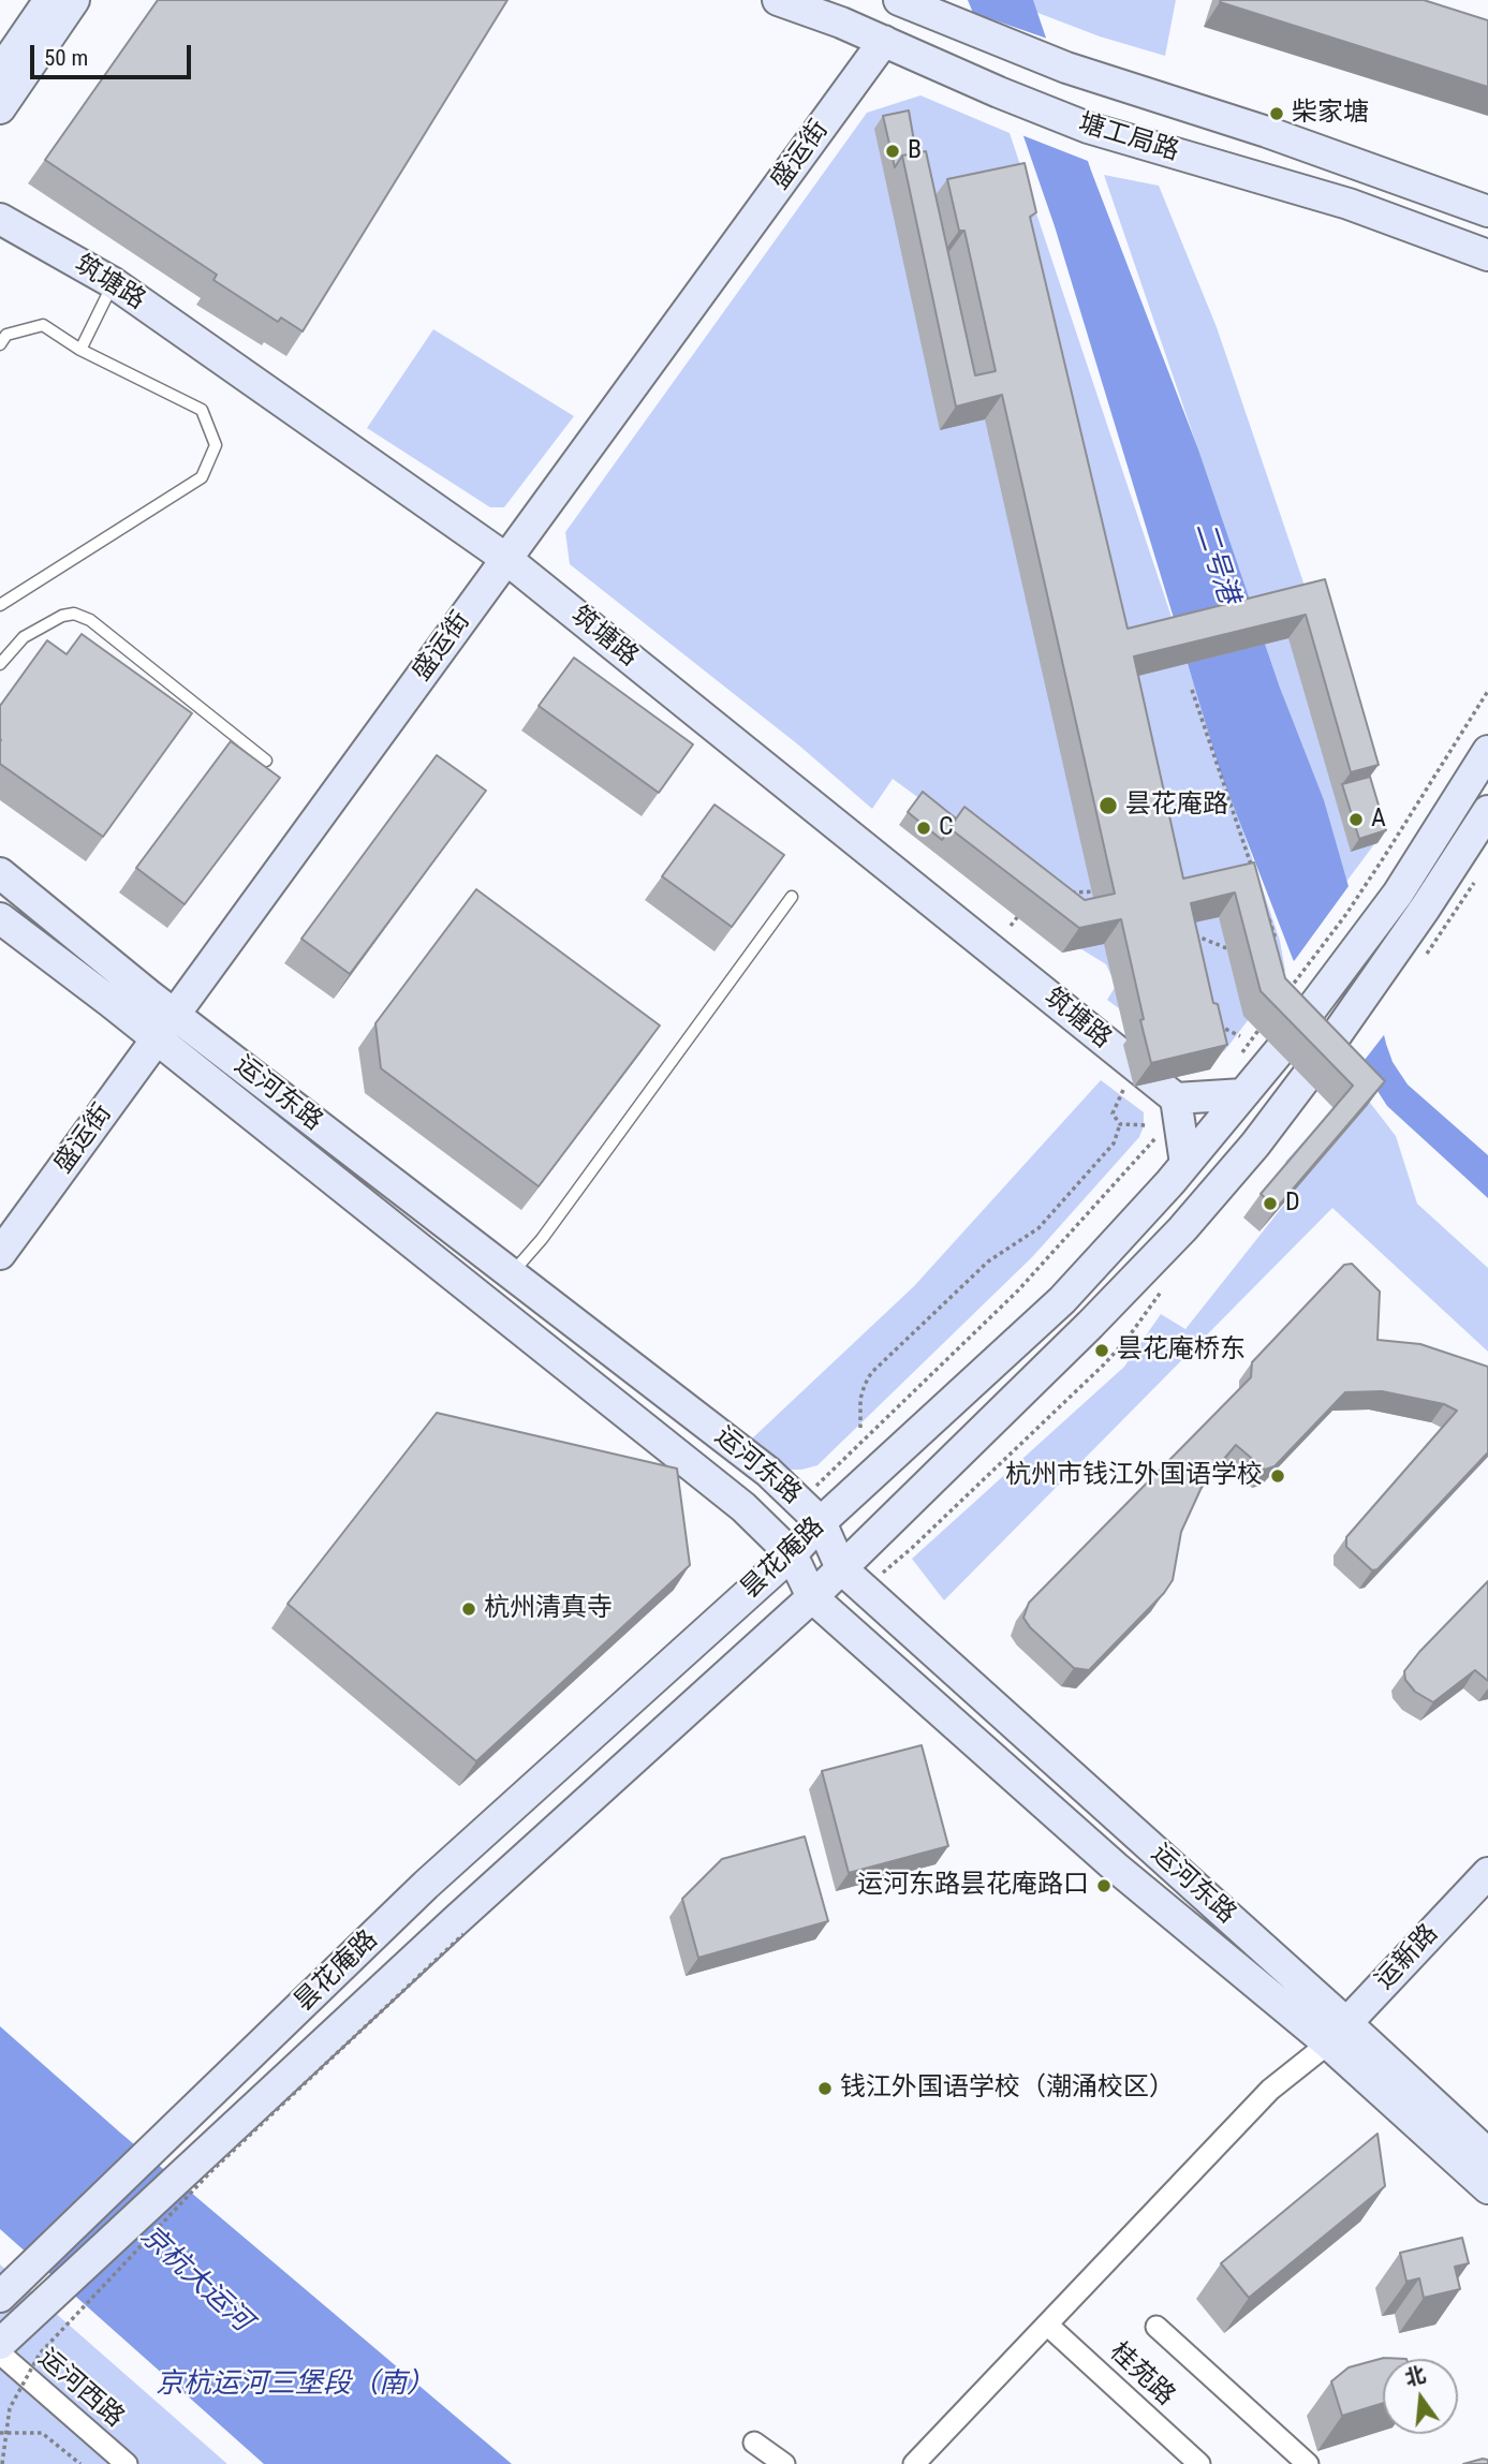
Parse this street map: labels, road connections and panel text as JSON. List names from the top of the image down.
{
  "streets": {
    "main road": [
      "塘工局路",
      "盛运街",
      "筑塘路",
      "运河东路",
      "昙花庵路",
      "运新路"
    ],
    "street": ["桂苑路", "运河西路"]
  },
  "crossings": [
    ["塘工局路", "盛运街"],
    ["盛运街", "筑塘路"],
    ["盛运街", "运河东路"],
    ["运河东路", "昙花庵路"],
    ["运河东路", "运新路"]
  ],
  "water": ["二号港", "京杭大运河", "京杭运河三堡段（南）"],
  "places": [
    "柴家塘",
    "B",
    "昙花庵路",
    "A",
    "C",
    "D",
    "昙花庵桥东",
    "杭州市钱江外国语学校",
    "杭州清真寺",
    "运河东路昙花庵路口",
    "钱江外国语学校（潮涌校区）"
  ],
  "scale_bar": "50 m",
  "north": "top"
}
